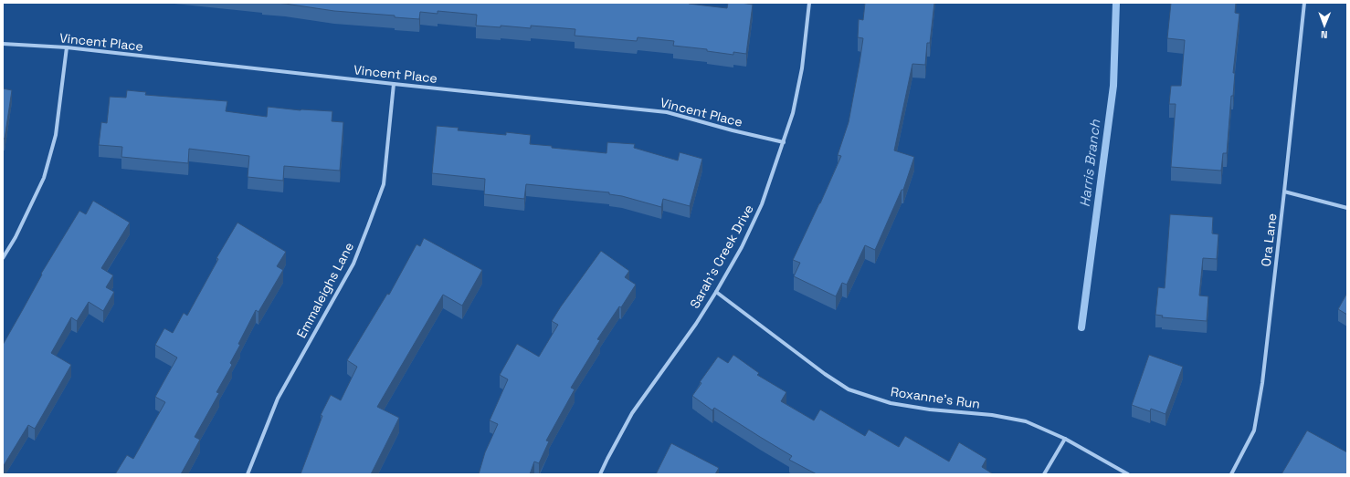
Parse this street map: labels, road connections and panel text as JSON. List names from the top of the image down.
{
  "streets": {
    "street": [
      "Vincent Place",
      "Ora Lane",
      "Sarah's Creek Drive",
      "Emmaleighs Lane",
      "Roxanne's Run"
    ]
  },
  "crossings": [
    ["Vincent Place", "Sarah's Creek Drive"],
    ["Vincent Place", "Emmaleighs Lane"],
    ["Sarah's Creek Drive", "Roxanne's Run"]
  ],
  "water": ["Harris Branch"],
  "north": "bottom"
}
